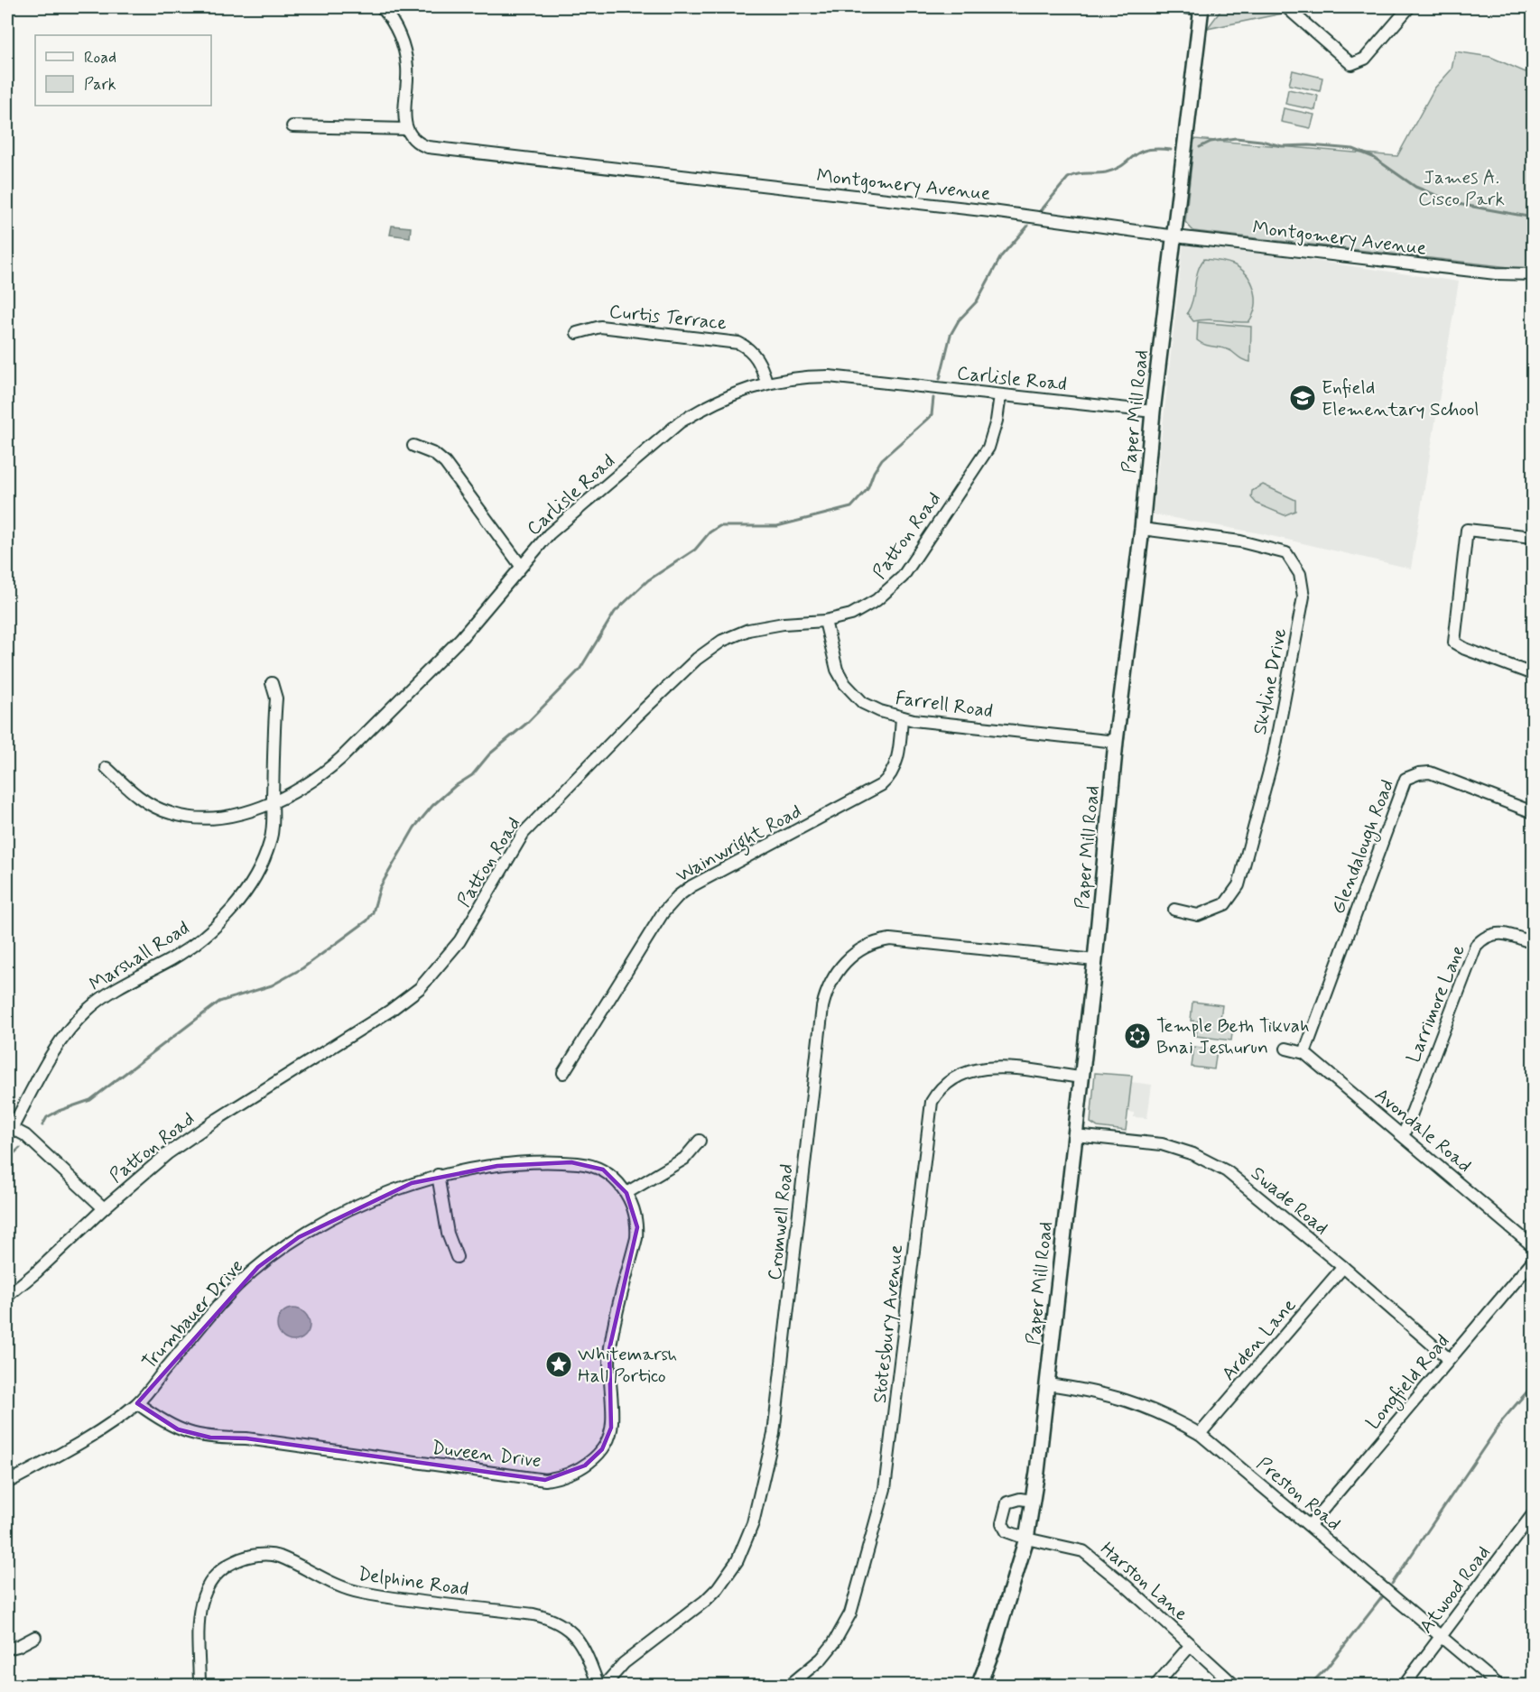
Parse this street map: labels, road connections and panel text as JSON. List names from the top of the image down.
{
  "streets": {
    "main road": ["Paper Mill Road"],
    "street": [
      "Montgomery Avenue",
      "Curtis Terrace",
      "Carlisle Road",
      "Patton Road",
      "Skyline Drive",
      "Farrell Road",
      "Wainwright Road",
      "Glendalough Road",
      "Marshall Road",
      "Larrimore Lane",
      "Avondale Road",
      "Swade Road",
      "Cromwell Road",
      "Trumbauer Drive",
      "Stotesbury Avenue",
      "Arden Lane",
      "Longfield Road",
      "Duveen Drive",
      "Preston Road",
      "Delphine Road",
      "Harston Lane",
      "Atwood Road"
    ]
  },
  "crossings": [
    ["Montgomery Avenue", "Paper Mill Road"],
    ["Curtis Terrace", "Carlisle Road"],
    ["Carlisle Road", "Paper Mill Road"],
    ["Carlisle Road", "Patton Road"],
    ["Carlisle Road", "Marshall Road"],
    ["Paper Mill Road", "Skyline Drive"],
    ["Paper Mill Road", "Farrell Road"],
    ["Paper Mill Road", "Swade Road"],
    ["Paper Mill Road", "Cromwell Road"],
    ["Paper Mill Road", "Stotesbury Avenue"],
    ["Paper Mill Road", "Preston Road"],
    ["Paper Mill Road", "Harston Lane"],
    ["Patton Road", "Farrell Road"],
    ["Farrell Road", "Wainwright Road"],
    ["Glendalough Road", "Avondale Road"],
    ["Larrimore Lane", "Avondale Road"],
    ["Swade Road", "Arden Lane"],
    ["Swade Road", "Longfield Road"],
    ["Trumbauer Drive", "Duveen Drive"],
    ["Arden Lane", "Preston Road"],
    ["Longfield Road", "Preston Road"],
    ["Preston Road", "Atwood Road"]
  ],
  "parks": ["James A. Cisco Park"],
  "places": {
    "school or university": ["Enfield Elementary School"],
    "synagogue": ["Temple Beth Tikvah Bnai Jeshurun"],
    "place": ["Whitemarsh Hall Portico"]
  },
  "legend": ["Road", "Park"]
}
